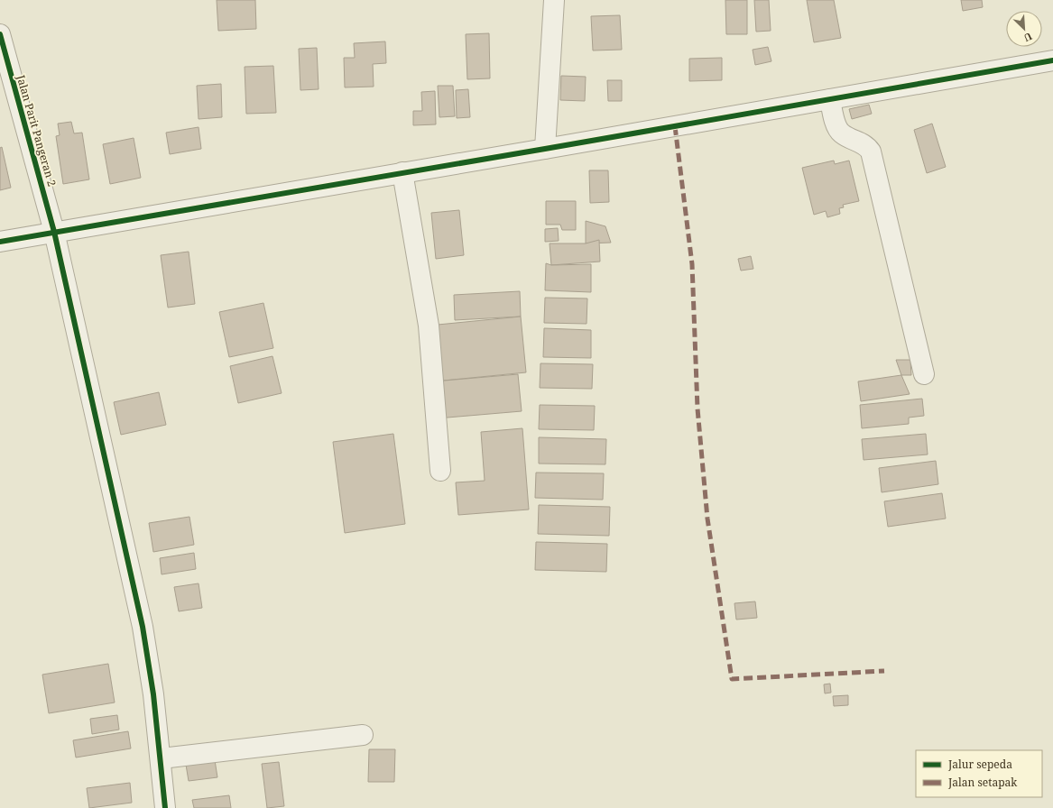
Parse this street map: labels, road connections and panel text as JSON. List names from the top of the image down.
{
  "streets": {
    "street": ["Jalan Parit Pangeran 2"]
  },
  "legend": ["Jalur sepeda", "Jalan setapak"],
  "north": "bottom right"
}
